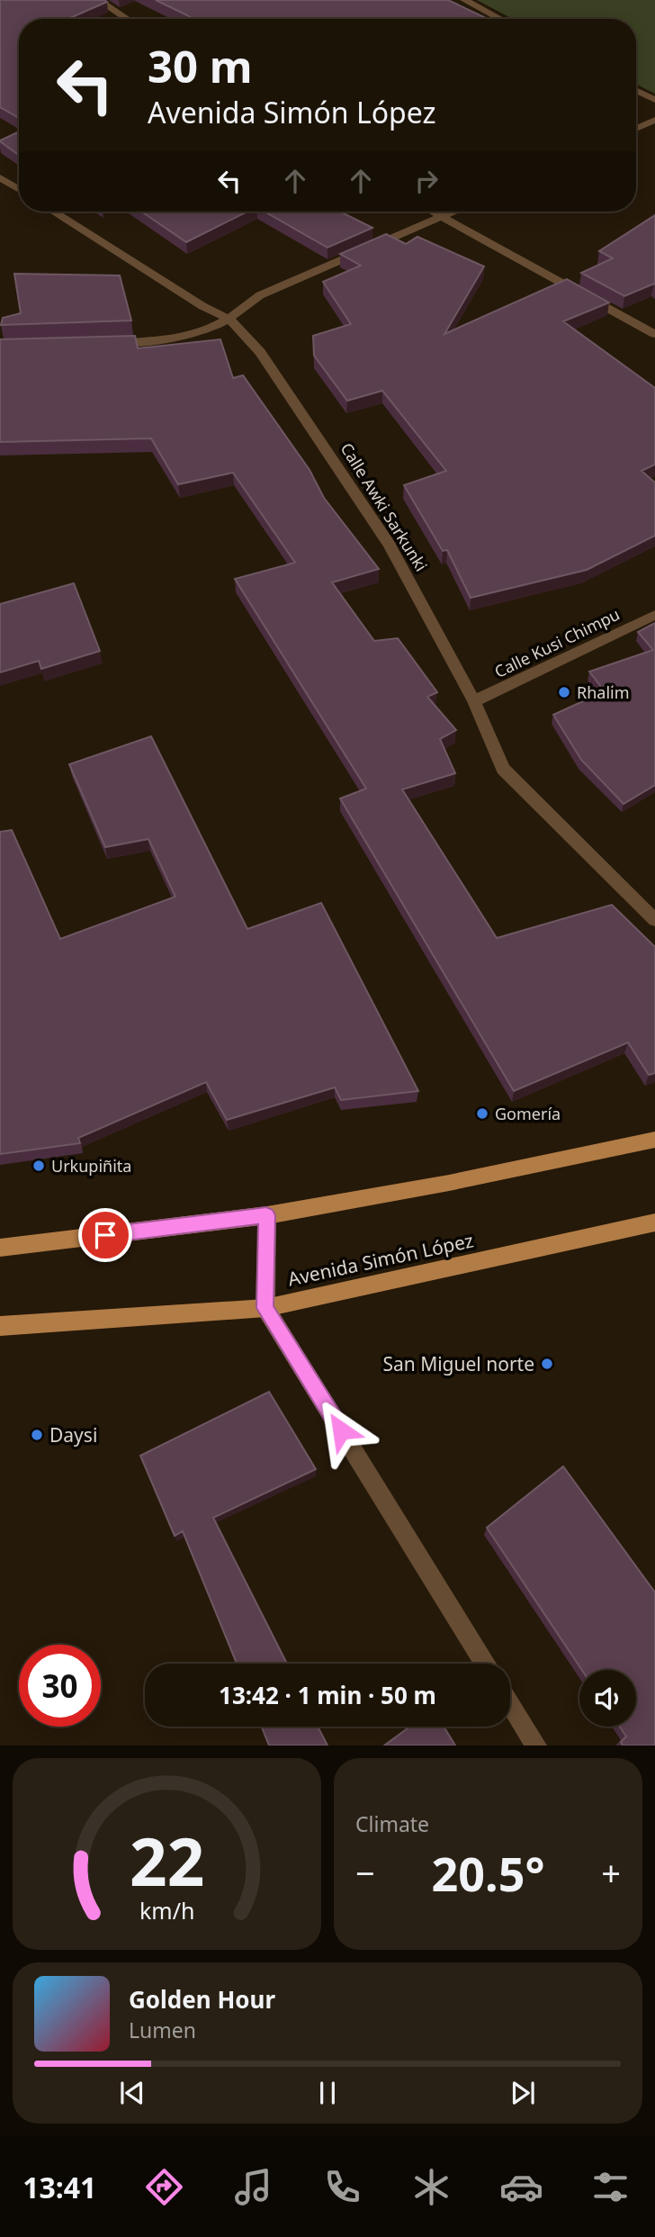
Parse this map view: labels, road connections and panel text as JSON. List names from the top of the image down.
{
  "streets": {
    "main road": ["Avenida Simón López"],
    "street": ["Calle Awki Sarkunki", "Calle Kusi Chimpu"]
  },
  "crossings": [
    ["Calle Awki Sarkunki", "Calle Kusi Chimpu"]
  ],
  "places": [
    "Rhalim",
    "Gomería",
    "Urkupiñita",
    "San Miguel norte",
    "Daysi"
  ],
  "page": {
    "turn": ["30 m", "Avenida Simón López"],
    "limit": "30",
    "trip": "13:42 · 1 min · 50 m",
    "tile": "Climate",
    "heat": ["−", "20.5°", "+"],
    "song": ["Golden Hour", "Lumen"],
    "tabs": "13:41",
    "gauge": ["22", "km/h"]
  }
}
